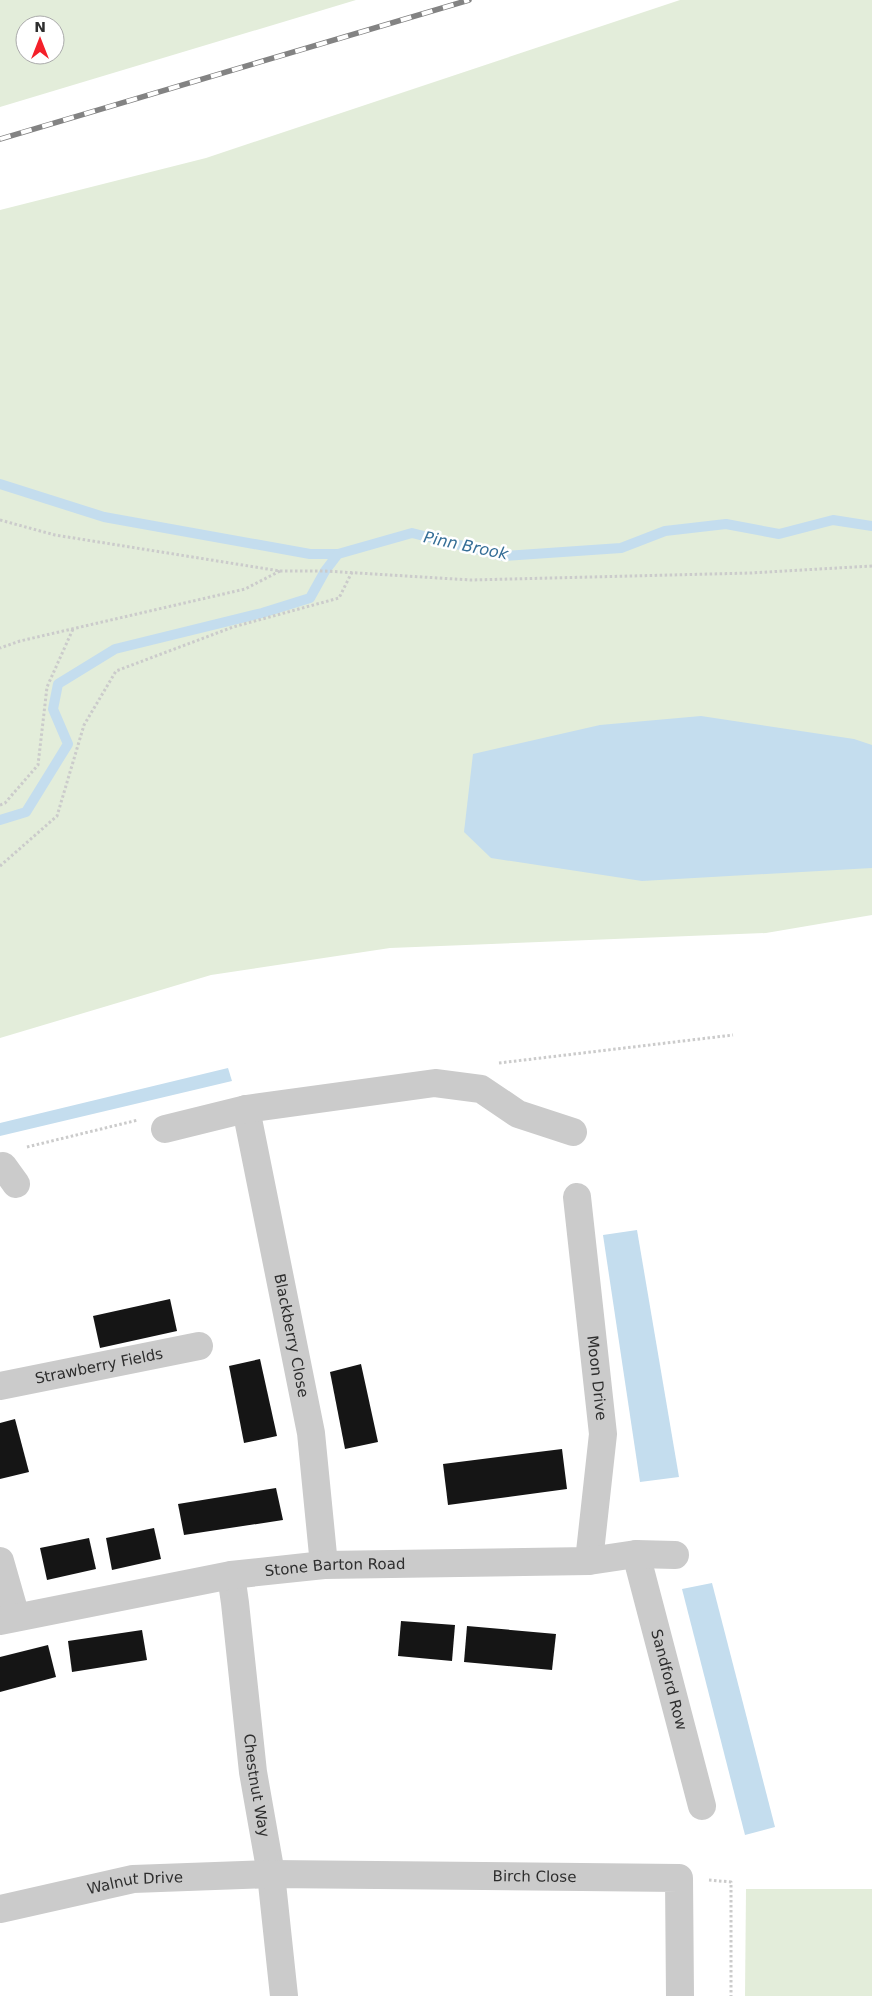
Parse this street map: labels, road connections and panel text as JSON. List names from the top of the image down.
{
  "streets": {
    "street": [
      "Blackberry Close",
      "Strawberry Fields",
      "Moon Drive",
      "Stone Barton Road",
      "Sandford Row",
      "Chestnut Way",
      "Birch Close",
      "Walnut Drive"
    ]
  },
  "crossings": [
    ["Blackberry Close", "Stone Barton Road"],
    ["Moon Drive", "Stone Barton Road"],
    ["Stone Barton Road", "Sandford Row"],
    ["Stone Barton Road", "Chestnut Way"],
    ["Chestnut Way", "Birch Close"],
    ["Chestnut Way", "Walnut Drive"],
    ["Birch Close", "Walnut Drive"]
  ],
  "water": ["Pinn Brook"],
  "north": "top"
}
